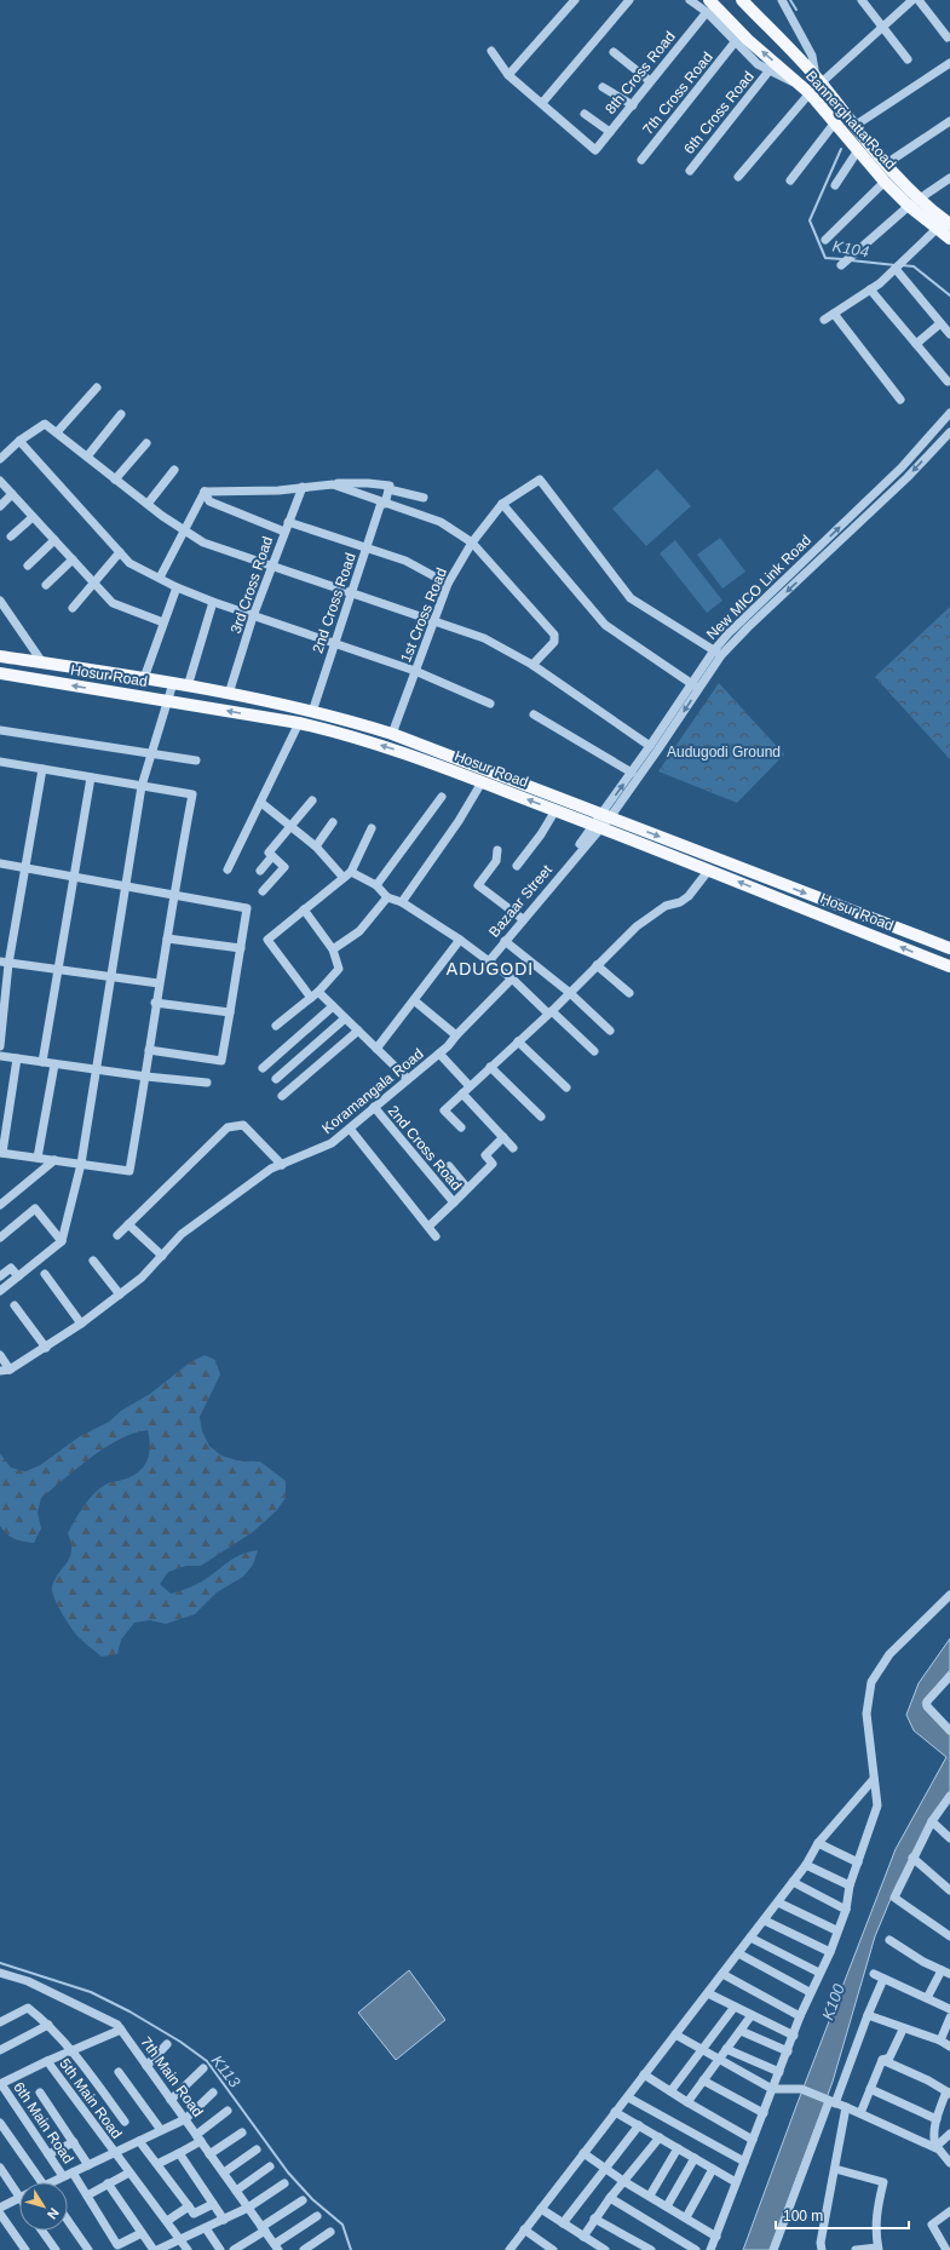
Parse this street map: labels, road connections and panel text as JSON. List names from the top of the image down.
{
  "streets": {
    "main road": ["Bannerghatta Road", "Hosur Road"],
    "street": [
      "8th Cross Road",
      "7th Cross Road",
      "6th Cross Road",
      "3rd Cross Road",
      "New MICO Link Road",
      "2nd Cross Road",
      "1st Cross Road",
      "Bazaar Street",
      "Koramangala Road",
      "7th Main Road",
      "5th Main Road",
      "6th Main Road"
    ]
  },
  "crossings": [
    ["8th Cross Road", "Bannerghatta Road"],
    ["3rd Cross Road", "Hosur Road"],
    ["New MICO Link Road", "1st Cross Road"],
    ["New MICO Link Road", "Hosur Road"],
    ["New MICO Link Road", "Bazaar Street"],
    ["2nd Cross Road", "Hosur Road"],
    ["2nd Cross Road", "Koramangala Road"],
    ["1st Cross Road", "Hosur Road"],
    ["Hosur Road", "Bazaar Street"]
  ],
  "districts": ["ADUGODI"],
  "water": ["K104", "K100", "K113"],
  "parks": ["Audugodi Ground"],
  "scale_bar": "100 m",
  "north": "bottom right"
}
